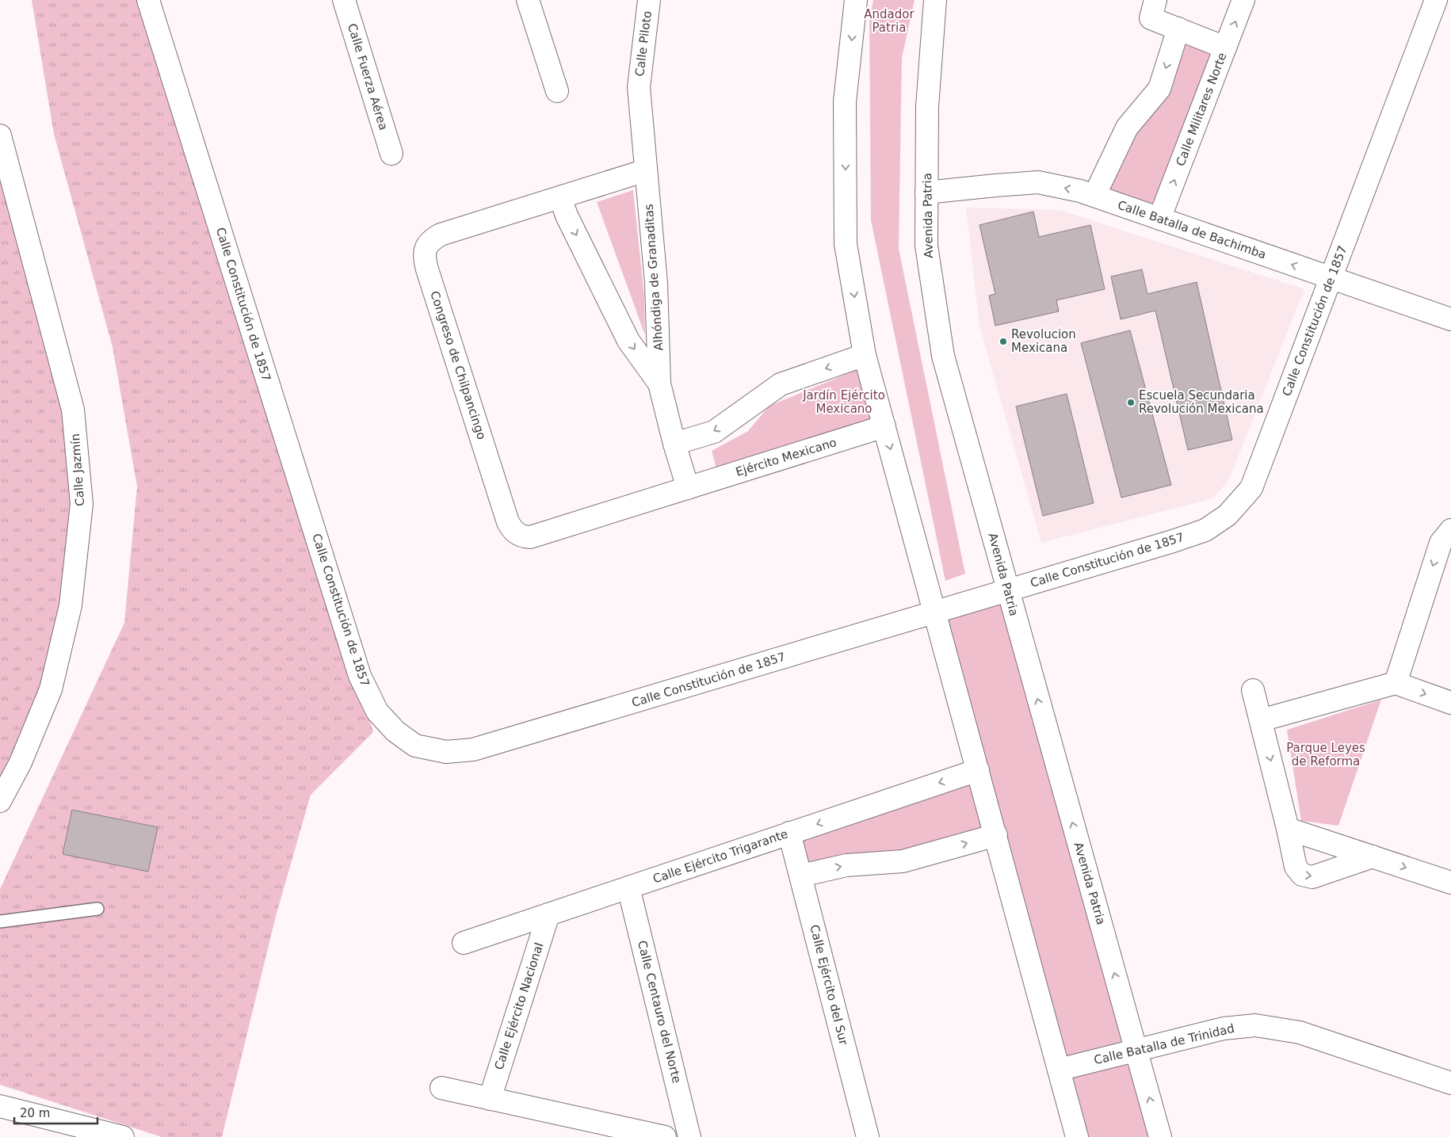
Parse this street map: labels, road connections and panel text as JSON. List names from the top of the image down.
{
  "streets": {
    "street": [
      "Calle Piloto",
      "Calle Fuerza Aérea",
      "Calle Militares Norte",
      "Avenida Patria",
      "Calle Batalla de Bachimba",
      "Alhóndiga de Granaditas",
      "Calle Constitución de 1857",
      "Congreso de Chilpancingo",
      "Ejército Mexicano",
      "Calle Jazmín",
      "Calle Ejército Trigarante",
      "Calle Ejército del Sur",
      "Calle Ejército Nacional",
      "Calle Centauro del Norte",
      "Calle Batalla de Trinidad"
    ]
  },
  "crossings": [
    ["Calle Piloto", "Alhóndiga de Granaditas"],
    ["Calle Piloto", "Congreso de Chilpancingo"],
    ["Calle Militares Norte", "Calle Batalla de Bachimba"],
    ["Avenida Patria", "Calle Batalla de Bachimba"],
    ["Avenida Patria", "Calle Constitución de 1857"],
    ["Avenida Patria", "Calle Batalla de Trinidad"],
    ["Calle Batalla de Bachimba", "Calle Constitución de 1857"],
    ["Alhóndiga de Granaditas", "Congreso de Chilpancingo"],
    ["Alhóndiga de Granaditas", "Ejército Mexicano"],
    ["Congreso de Chilpancingo", "Ejército Mexicano"],
    ["Calle Ejército Trigarante", "Calle Ejército del Sur"],
    ["Calle Ejército Trigarante", "Calle Ejército Nacional"],
    ["Calle Ejército Trigarante", "Calle Centauro del Norte"]
  ],
  "one_way": ["Calle Batalla de Bachimba"],
  "parks": ["Andador Patria", "Jardín Ejército Mexicano", "Parque Leyes de Reforma"],
  "places": ["Revolucion Mexicana", "Escuela Secundaria Revolución Mexicana"],
  "scale_bar": "20 m"
}
